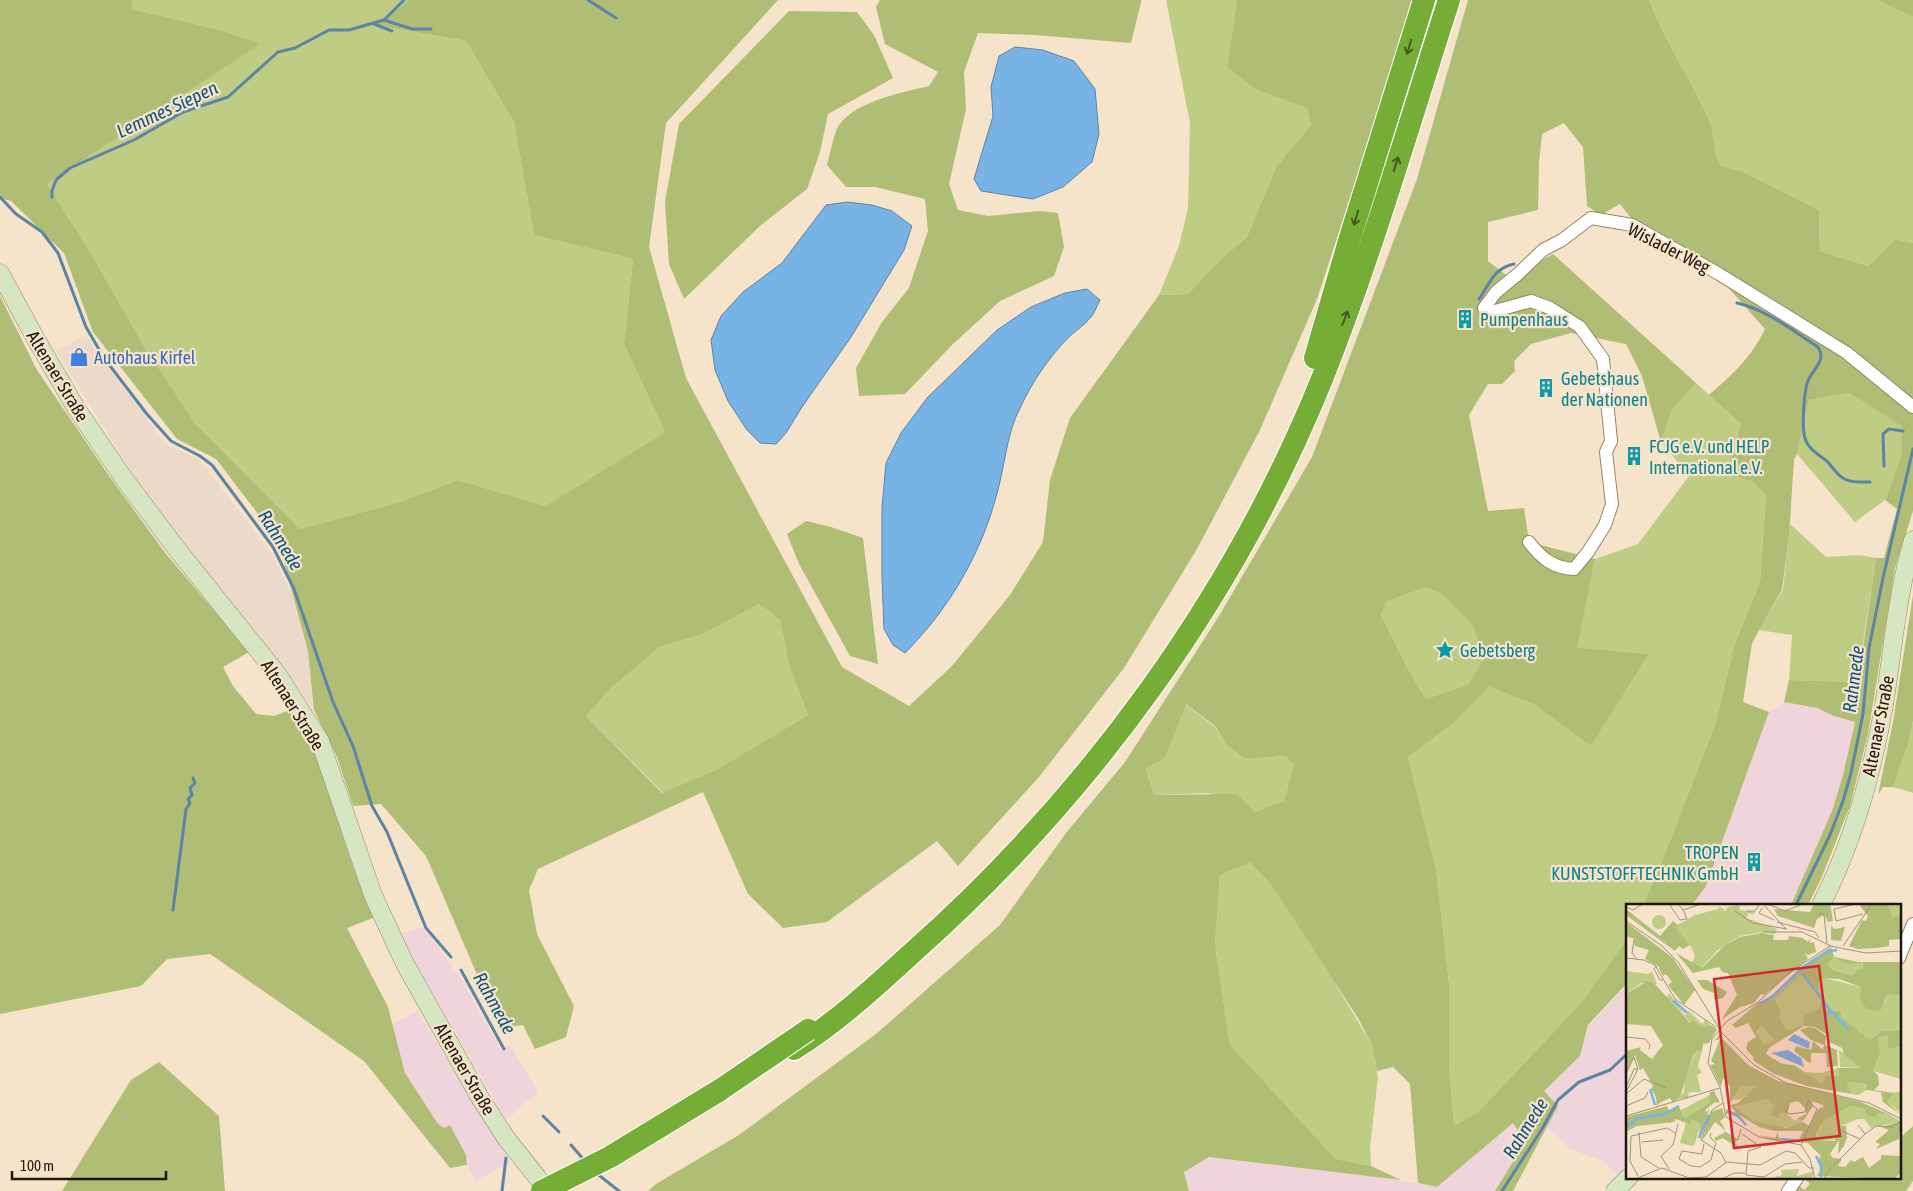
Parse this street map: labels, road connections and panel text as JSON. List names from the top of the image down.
{
  "streets": {
    "main road": ["Altenaer Straße"],
    "street": ["Wislader Weg"]
  },
  "water": ["Lemmes Siepen", "Rahmede"],
  "places": {
    "building": [
      "Pumpenhaus",
      "Gebetshaus der Nationen",
      "FCJG e.V. und HELP International e.V.",
      "TROPEN KUNSTSTOFFTECHNIK GmbH"
    ],
    "shop": ["Autohaus Kirfel"],
    "place": ["Gebetsberg"]
  },
  "scale_bar": "100 m"
}
